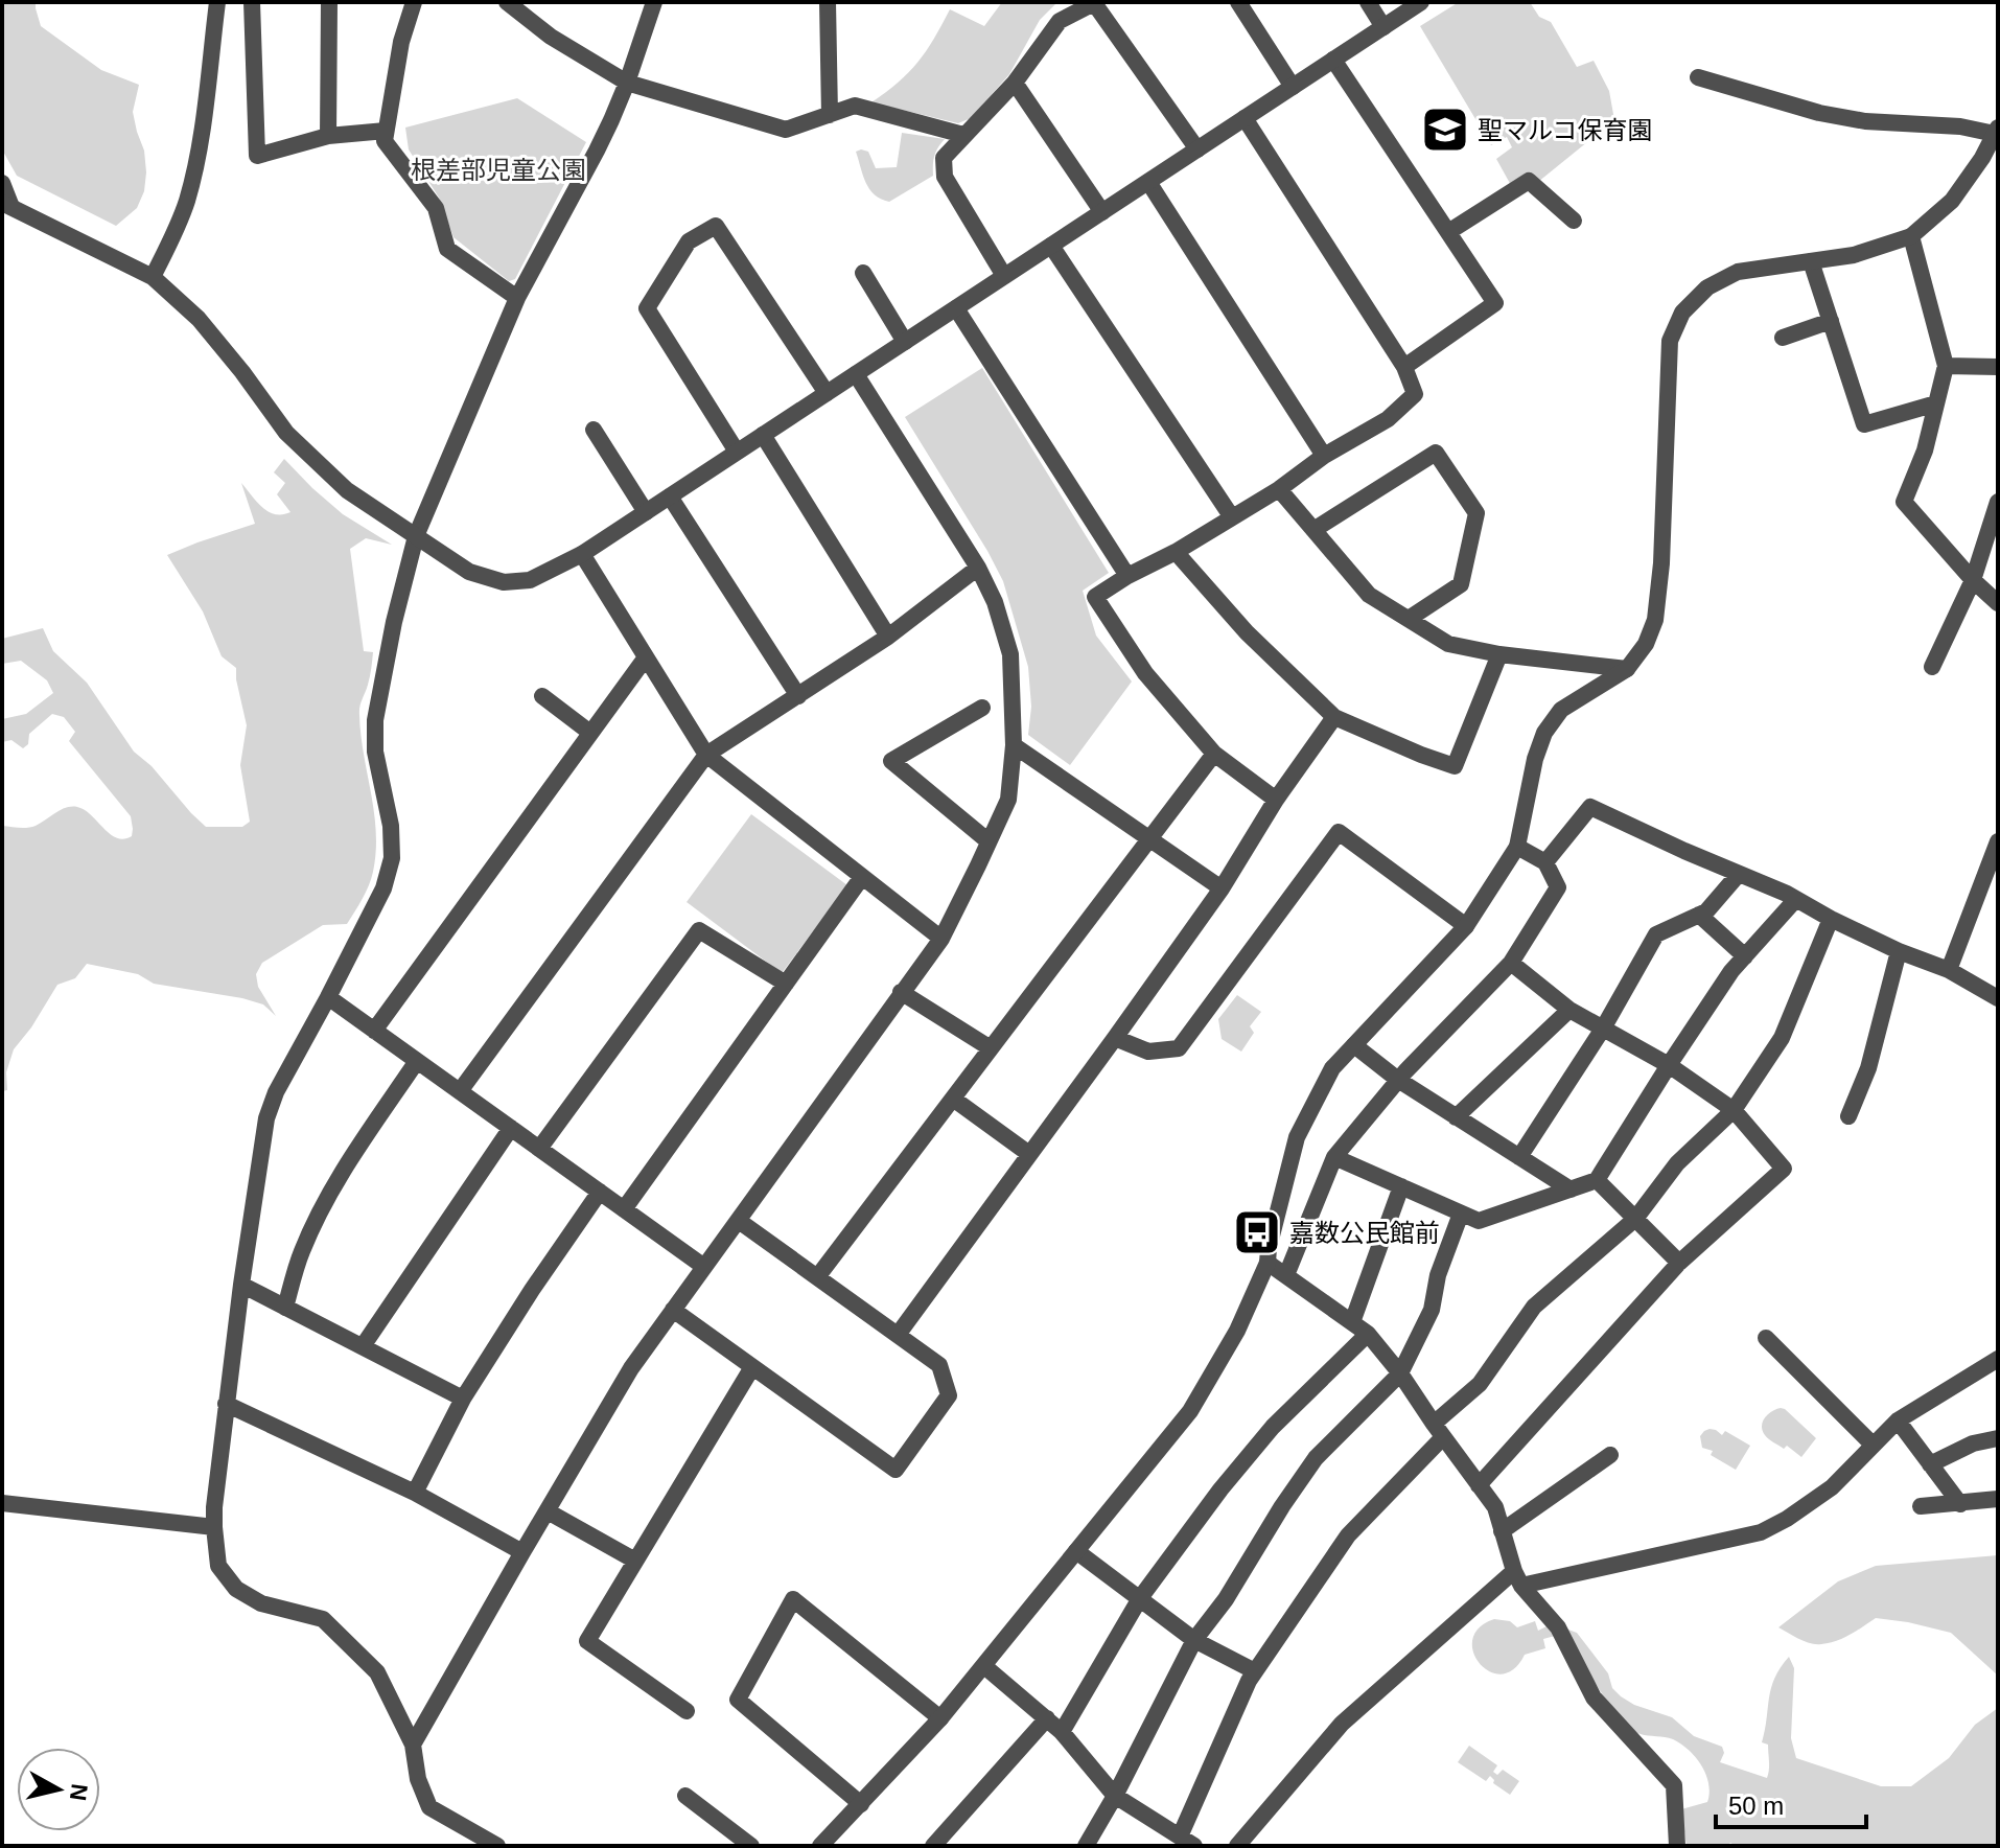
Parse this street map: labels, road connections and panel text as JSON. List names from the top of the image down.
{
  "parks": ["根差部児童公園"],
  "places": {
    "school or university": ["聖マルコ保育園"],
    "bus stop": ["嘉数公民館前"]
  },
  "scale_bar": "50 m",
  "north": "right"
}
